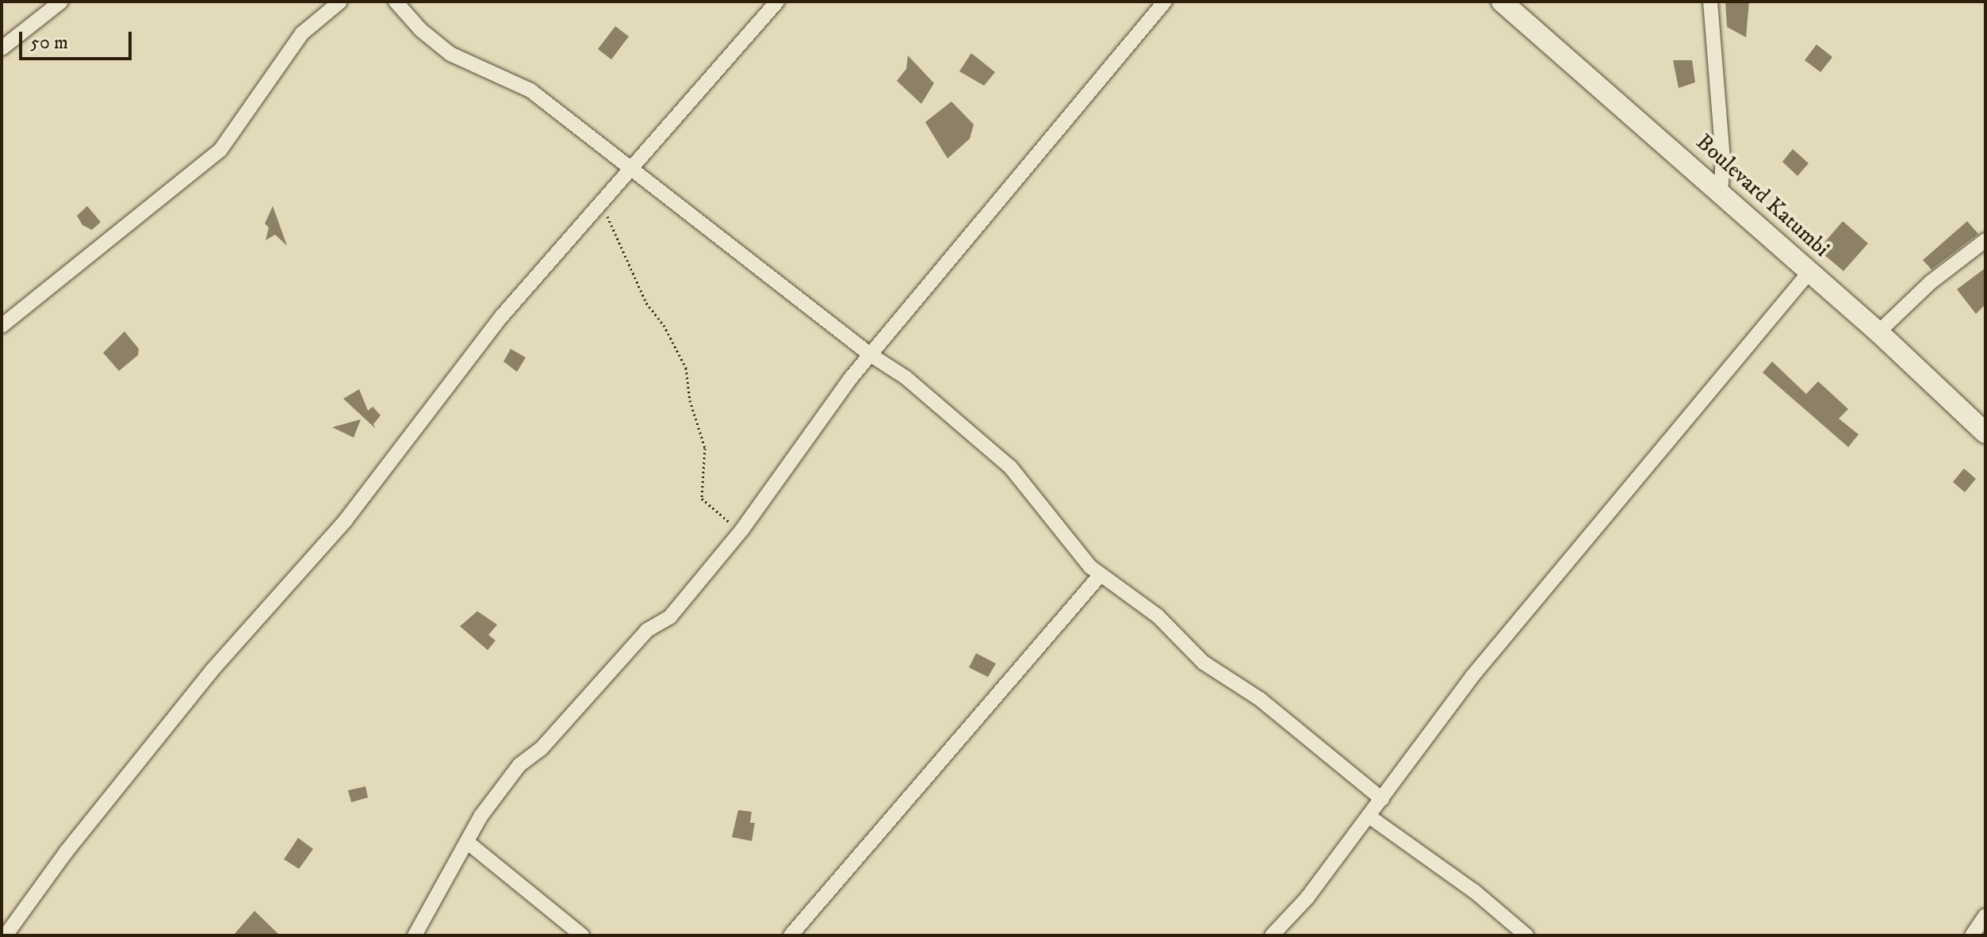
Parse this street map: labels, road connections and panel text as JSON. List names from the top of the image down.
{
  "streets": {
    "street": ["Boulevard Katumbi"]
  },
  "scale_bar": "50 m"
}
